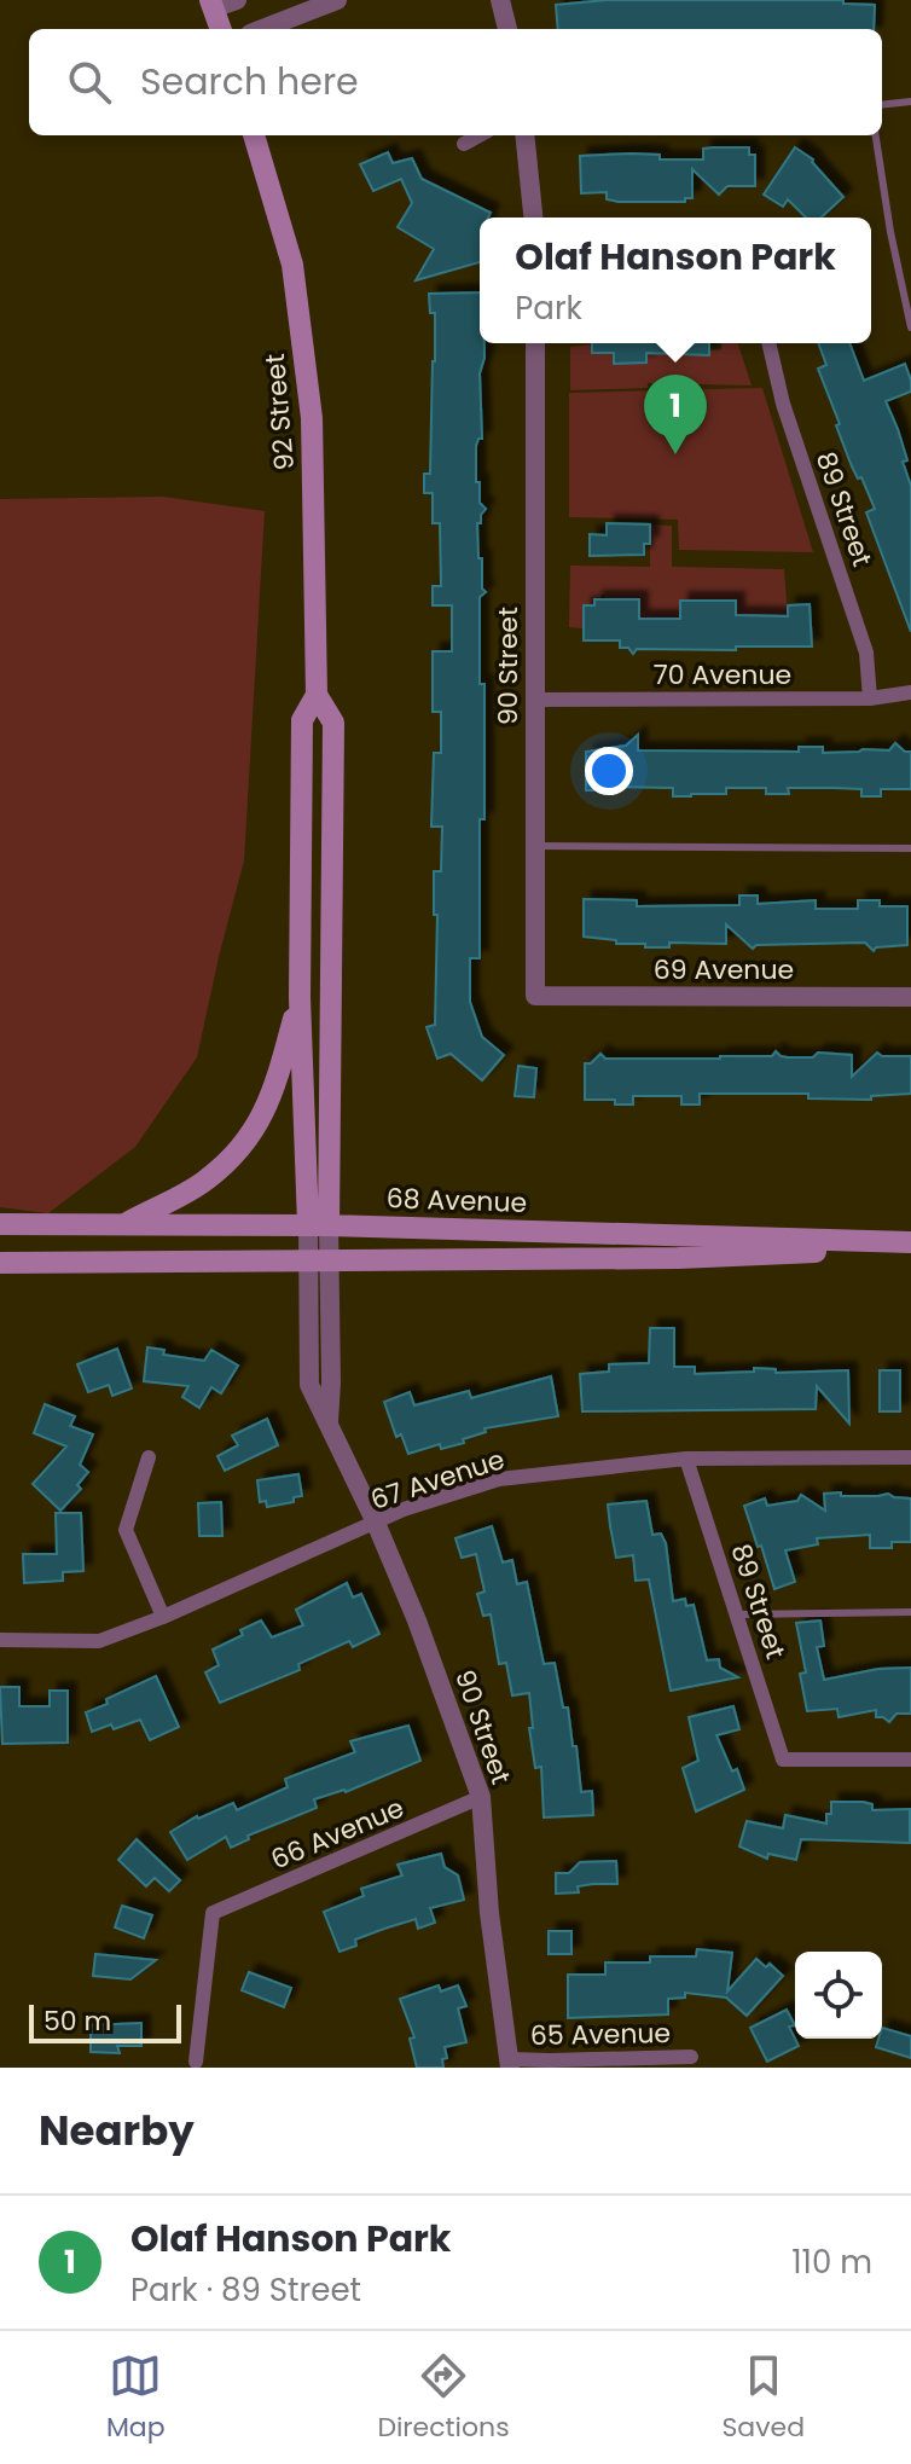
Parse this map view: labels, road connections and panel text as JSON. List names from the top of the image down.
{
  "streets": {
    "main road": ["92 Street", "68 Avenue"],
    "street": [
      "89 Street",
      "90 Street",
      "70 Avenue",
      "69 Avenue",
      "67 Avenue",
      "66 Avenue",
      "65 Avenue"
    ]
  },
  "crossings": [
    ["92 Street", "90 Street"],
    ["92 Street", "68 Avenue"],
    ["89 Street", "70 Avenue"],
    ["89 Street", "67 Avenue"],
    ["90 Street", "70 Avenue"],
    ["90 Street", "69 Avenue"],
    ["90 Street", "68 Avenue"],
    ["90 Street", "67 Avenue"],
    ["90 Street", "66 Avenue"],
    ["90 Street", "65 Avenue"]
  ],
  "scale_bar": "50 m",
  "page": {
    "search": "Search here",
    "popup": ["Olaf Hanson Park", "Park"],
    "pins": "1",
    "scale": "50 m",
    "heading": "Nearby",
    "list": [
      {
        "mark": "1",
        "name": "Olaf Hanson Park",
        "note": "Park · 89 Street",
        "value": "110 m"
      }
    ],
    "nav": ["Map", "Directions", "Saved"]
  }
}
